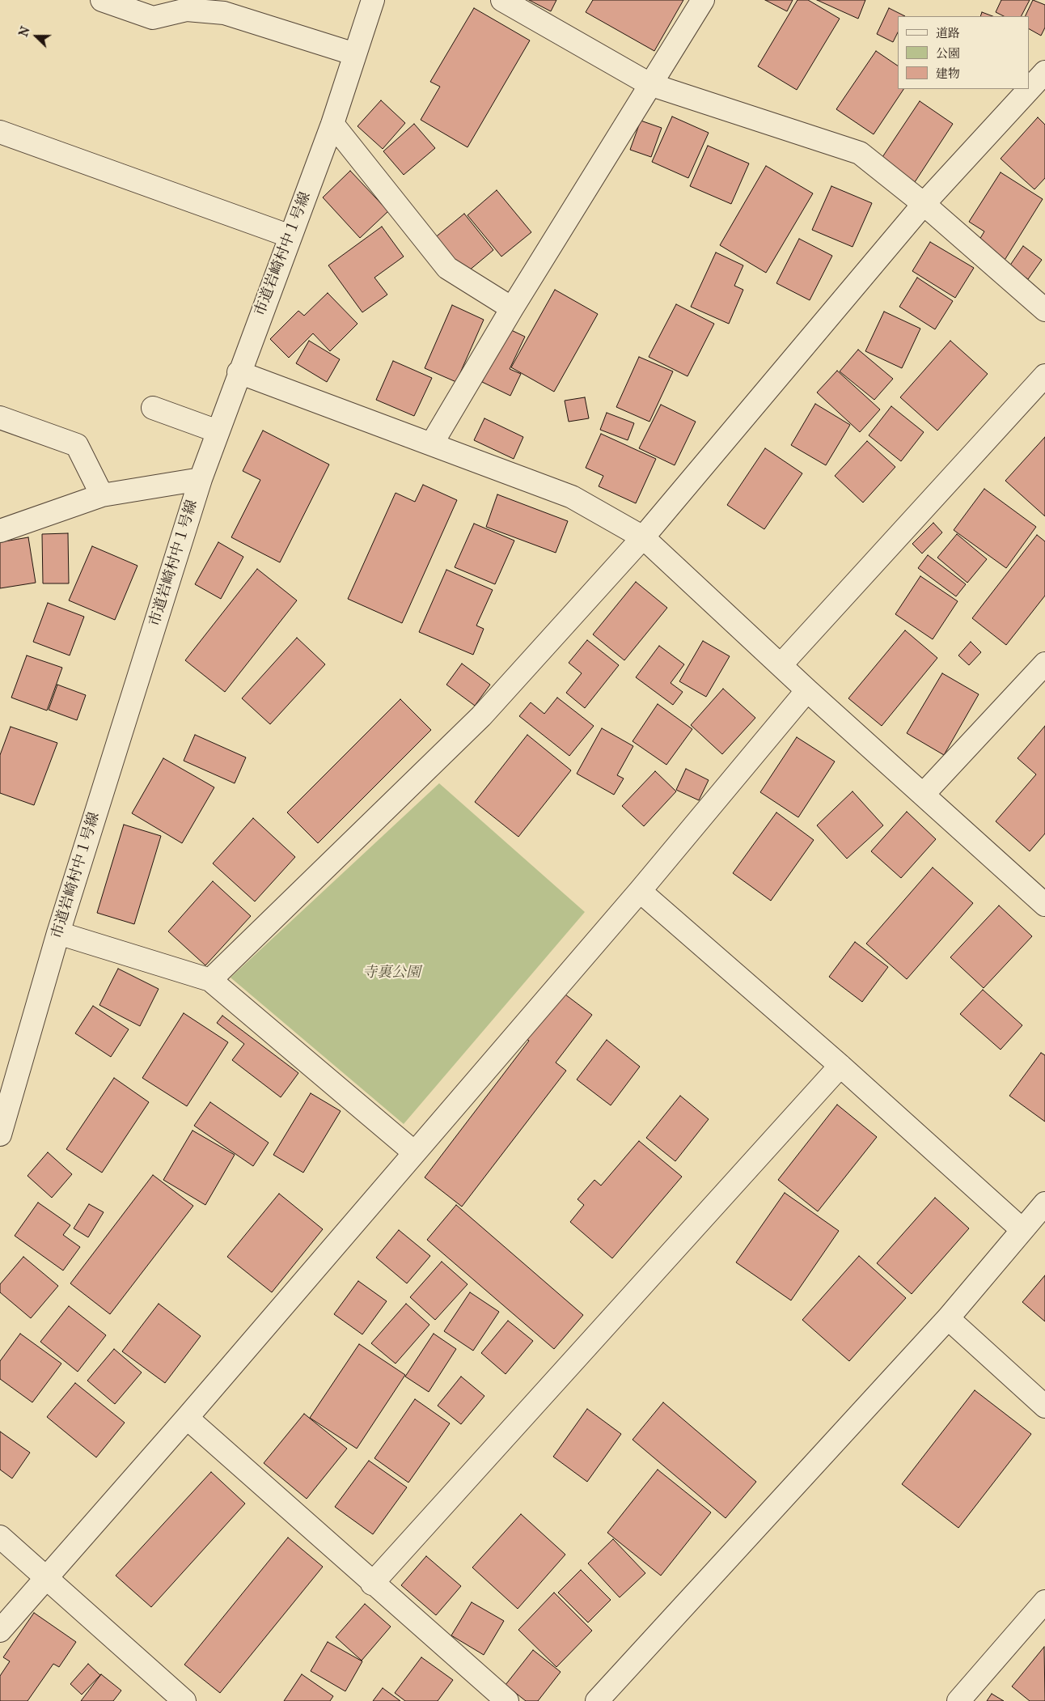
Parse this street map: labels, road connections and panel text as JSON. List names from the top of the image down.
{
  "streets": {
    "street": ["市道岩崎村中１号線"]
  },
  "parks": ["寺裏公園"],
  "legend": ["道路", "公園", "建物"],
  "north": "left"
}
